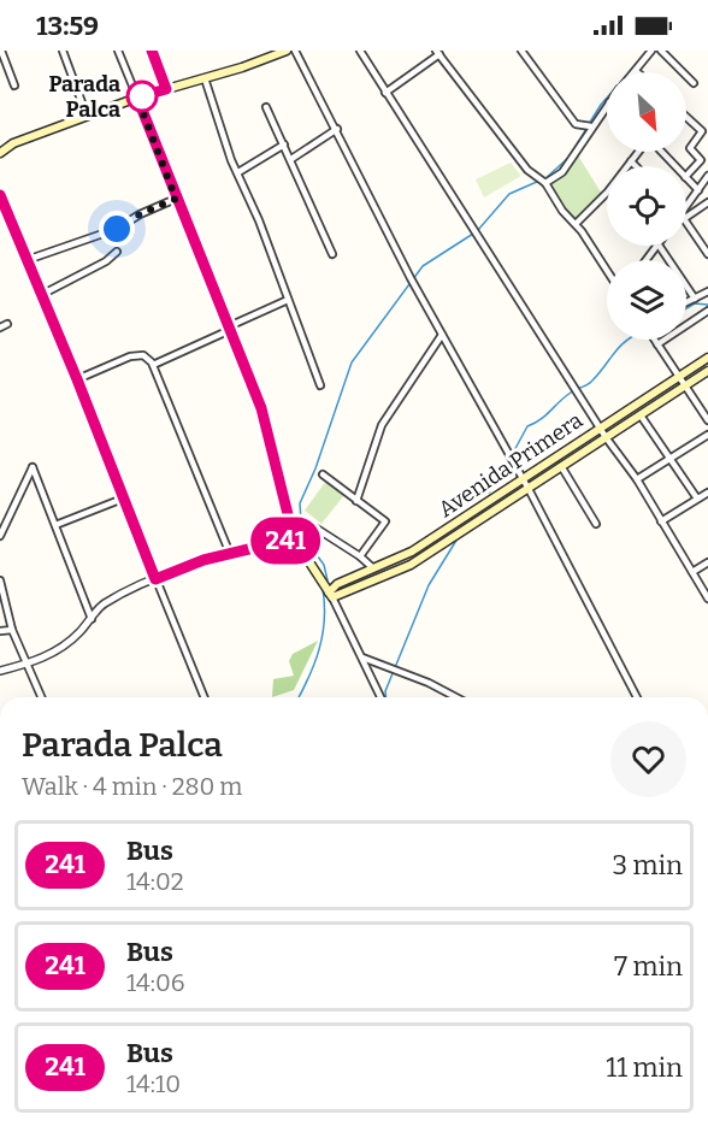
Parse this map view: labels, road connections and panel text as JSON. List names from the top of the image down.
{
  "streets": {
    "main road": ["Avenida Primera"]
  },
  "places": ["Parada Palca"],
  "lines": ["bus line 241"],
  "north": "bottom right",
  "page": {
    "status": "13:59",
    "on_map": "241",
    "heading": ["Parada Palca", "Walk · 4 min · 280 m"],
    "list": [
      {
        "mark": "241",
        "name": "Bus",
        "note": "14:02",
        "value": "3 min"
      },
      {
        "mark": "241",
        "name": "Bus",
        "note": "14:06",
        "value": "7 min"
      },
      {
        "mark": "241",
        "name": "Bus",
        "note": "14:10",
        "value": "11 min"
      }
    ]
  }
}
